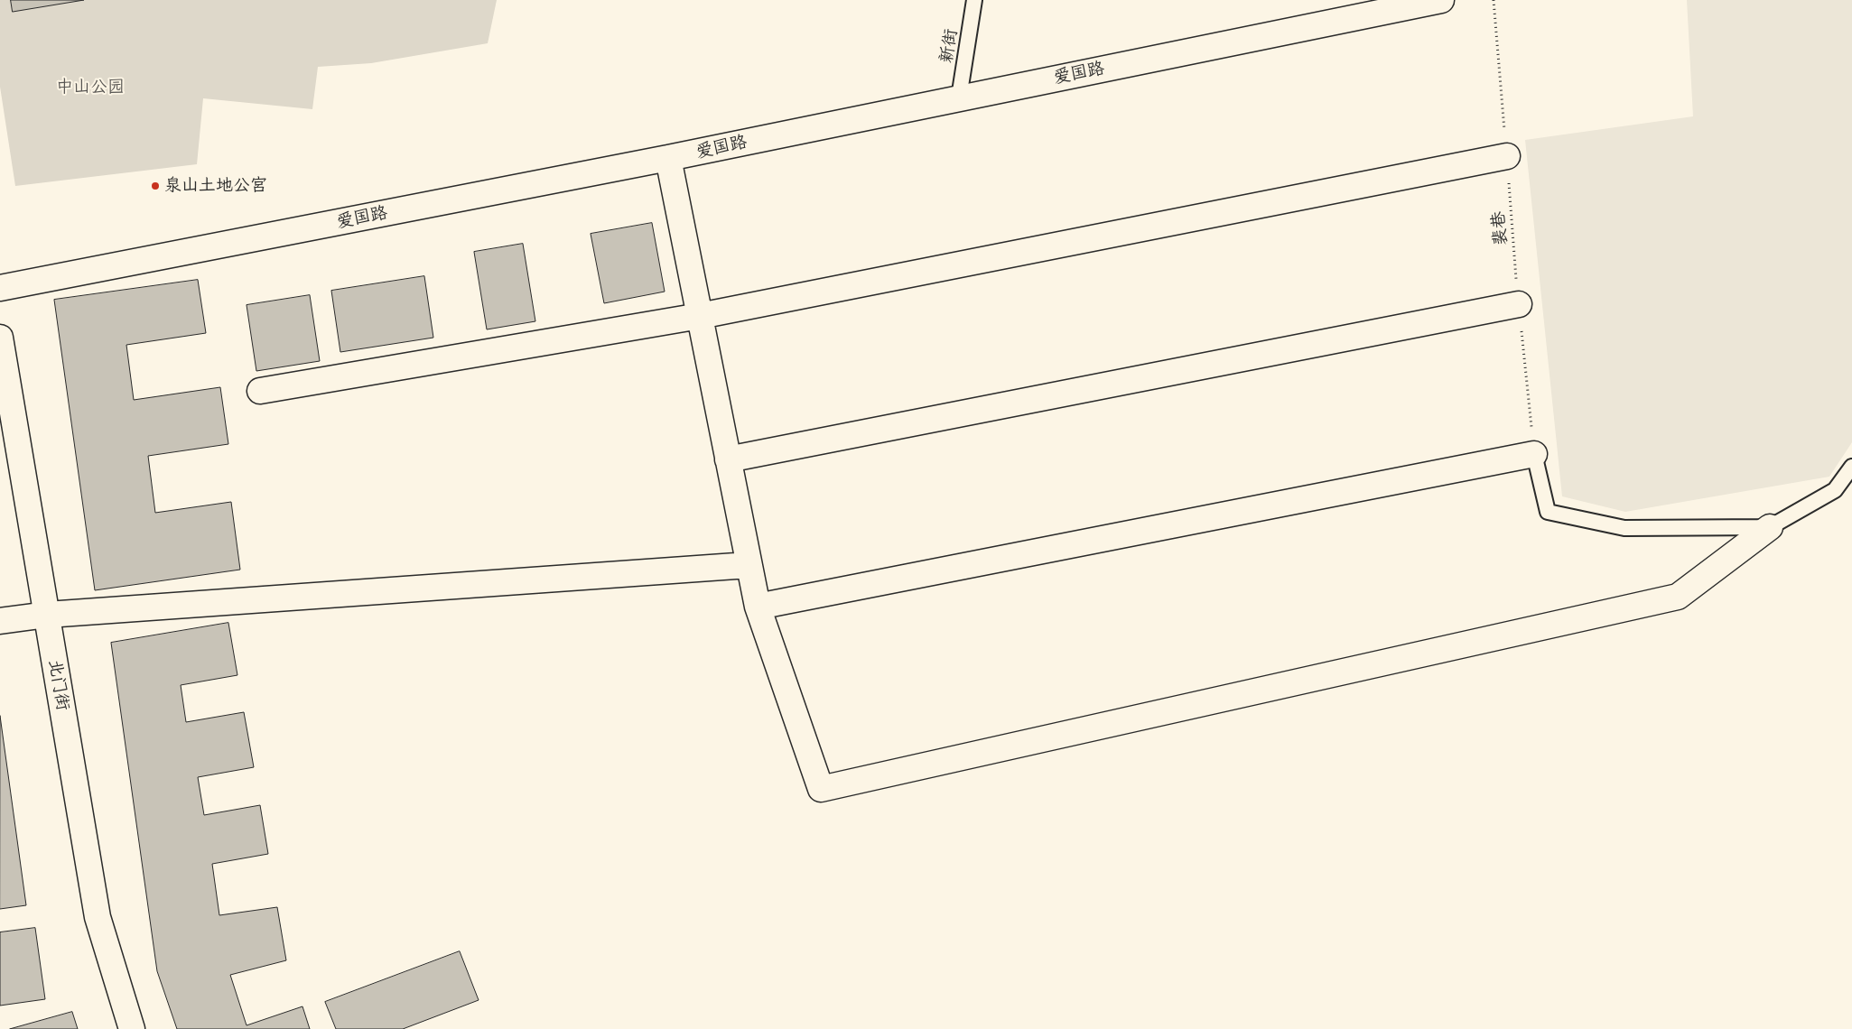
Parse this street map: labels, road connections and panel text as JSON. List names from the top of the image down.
{
  "streets": {
    "street": ["爱国路", "北门街"],
    "lane": ["新街"],
    "path": ["裴巷"]
  },
  "crossings": [
    ["新街", "爱国路"]
  ],
  "parks": ["中山公园"],
  "places": ["泉山土地公宫"]
}
